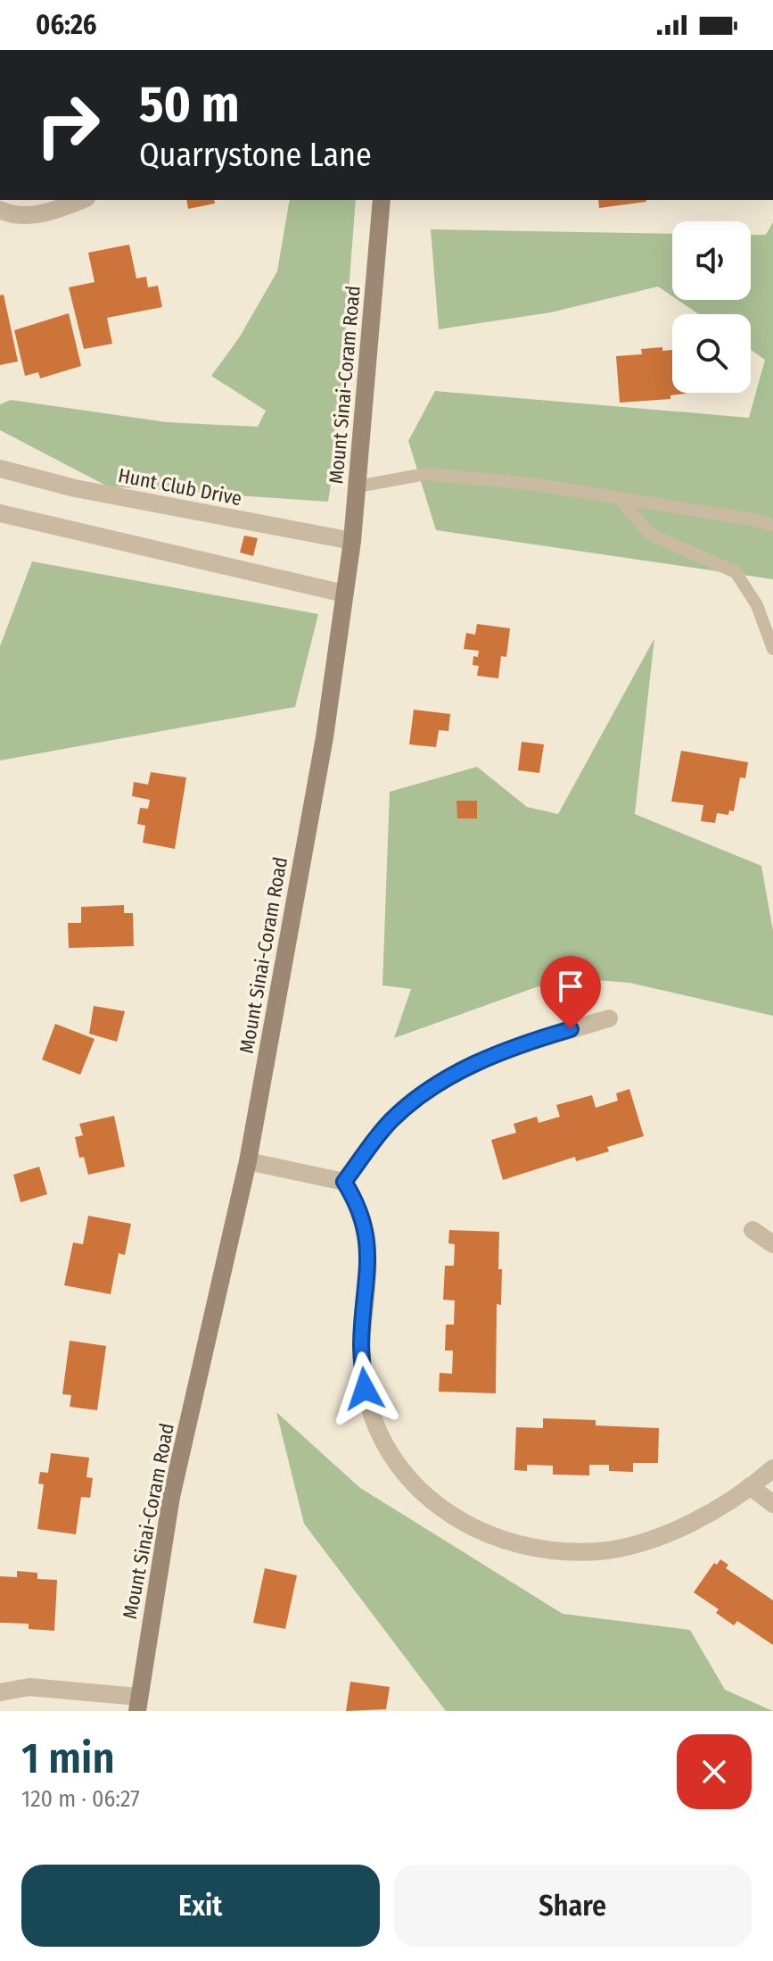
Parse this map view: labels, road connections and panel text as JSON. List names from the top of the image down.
{
  "streets": {
    "main road": ["Mount Sinai-Coram Road"],
    "street": ["Hunt Club Drive"]
  },
  "crossings": [
    ["Mount Sinai-Coram Road", "Hunt Club Drive"]
  ],
  "page": {
    "status": "06:26",
    "turn": ["50 m", "Quarrystone Lane"],
    "heading": ["1 min", "120 m · 06:27"],
    "buttons": ["Exit", "Share"]
  }
}
